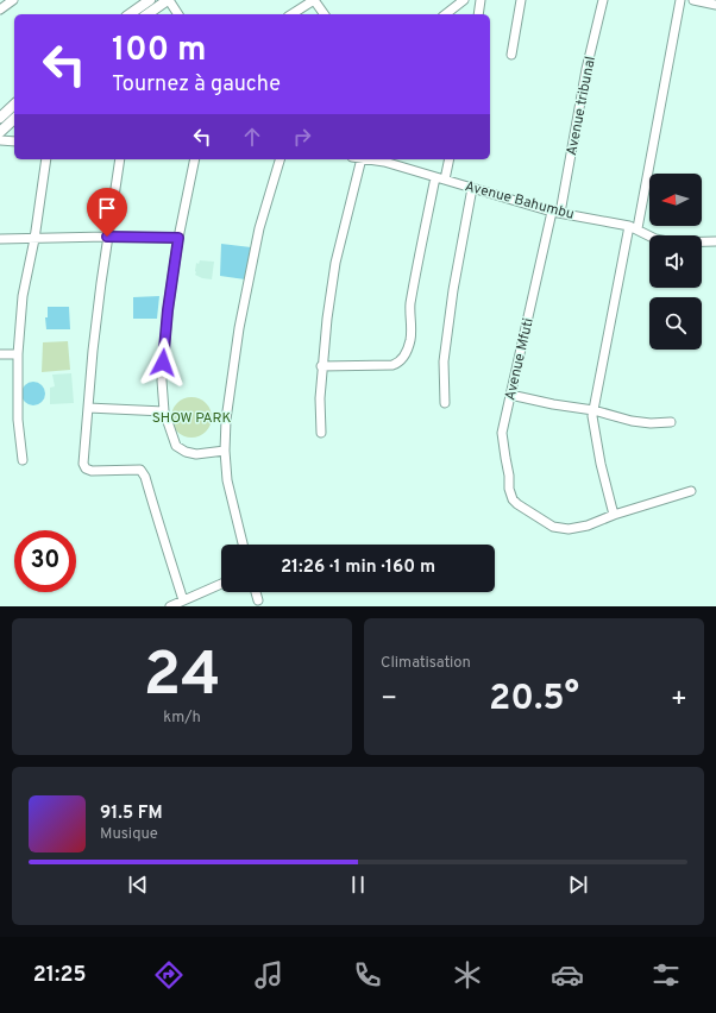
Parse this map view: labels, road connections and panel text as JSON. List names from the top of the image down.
{
  "streets": {
    "street": ["Avenue tribunal", "Avenue Bahumbu", "Avenue Mfuti"]
  },
  "crossings": [
    ["Avenue tribunal", "Avenue Bahumbu"],
    ["Avenue tribunal", "Avenue Mfuti"],
    ["Avenue Bahumbu", "Avenue Mfuti"]
  ],
  "parks": ["SHOW PARK"],
  "north": "left",
  "page": {
    "turn": ["100 m", "Tournez à gauche"],
    "limit": "30",
    "trip": "21:26 · 1 min · 160 m",
    "tile": [
      ["24", "km/h"],
      "Climatisation"
    ],
    "heat": ["−", "20.5°", "+"],
    "song": ["91.5 FM", "Musique"],
    "tabs": "21:25"
  }
}
